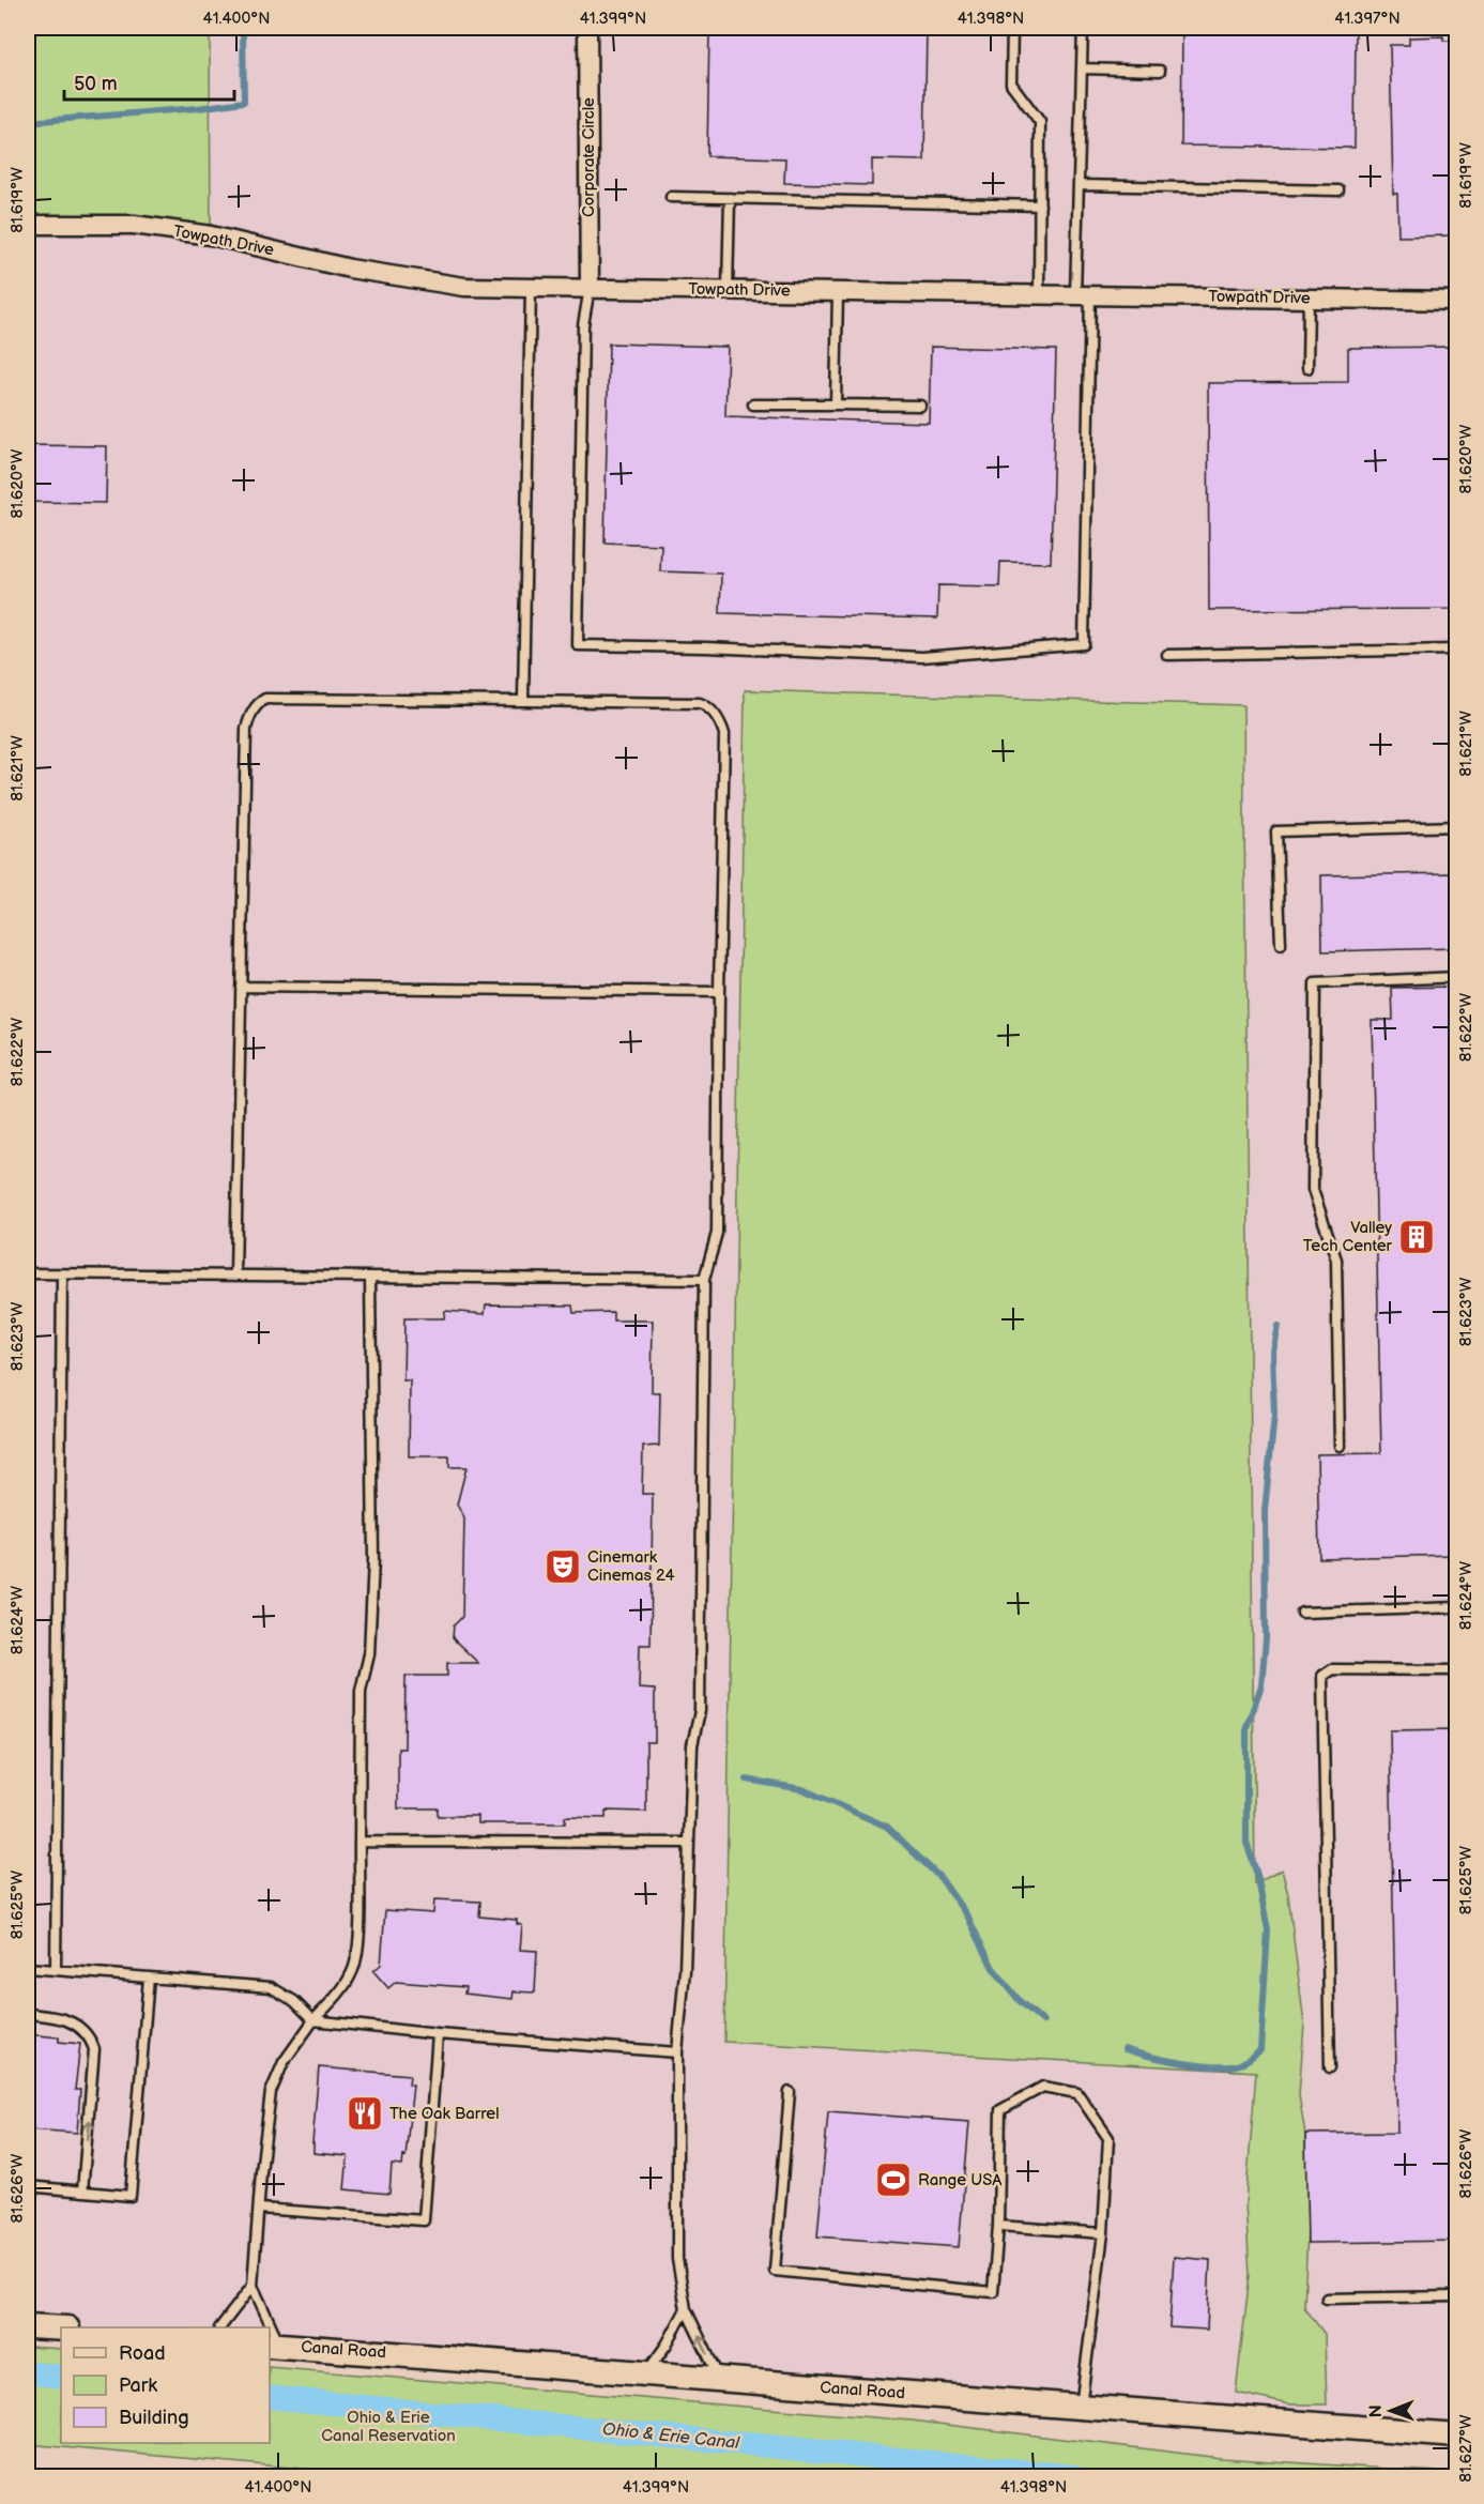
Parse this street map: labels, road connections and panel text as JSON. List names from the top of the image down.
{
  "streets": {
    "main road": ["Canal Road"],
    "street": ["Corporate Circle", "Towpath Drive"]
  },
  "crossings": [
    ["Corporate Circle", "Towpath Drive"]
  ],
  "water": ["Ohio & Erie Canal"],
  "parks": ["Ohio & Erie Canal Reservation"],
  "places": {
    "building": ["Valley Tech Center"],
    "theatre": ["Cinemark Cinemas 24"],
    "restaurant": ["The Oak Barrel"],
    "sports": ["Range USA"]
  },
  "legend": ["Road", "Park", "Building"],
  "scale_bar": "50 m",
  "north": "left",
  "coordinates": [
    "41.400°N",
    "41.399°N",
    "41.398°N",
    "41.397°N",
    "81.619°W",
    "81.620°W",
    "81.621°W",
    "81.622°W",
    "81.623°W",
    "81.624°W",
    "81.625°W",
    "81.626°W",
    "81.627°W"
  ]
}
